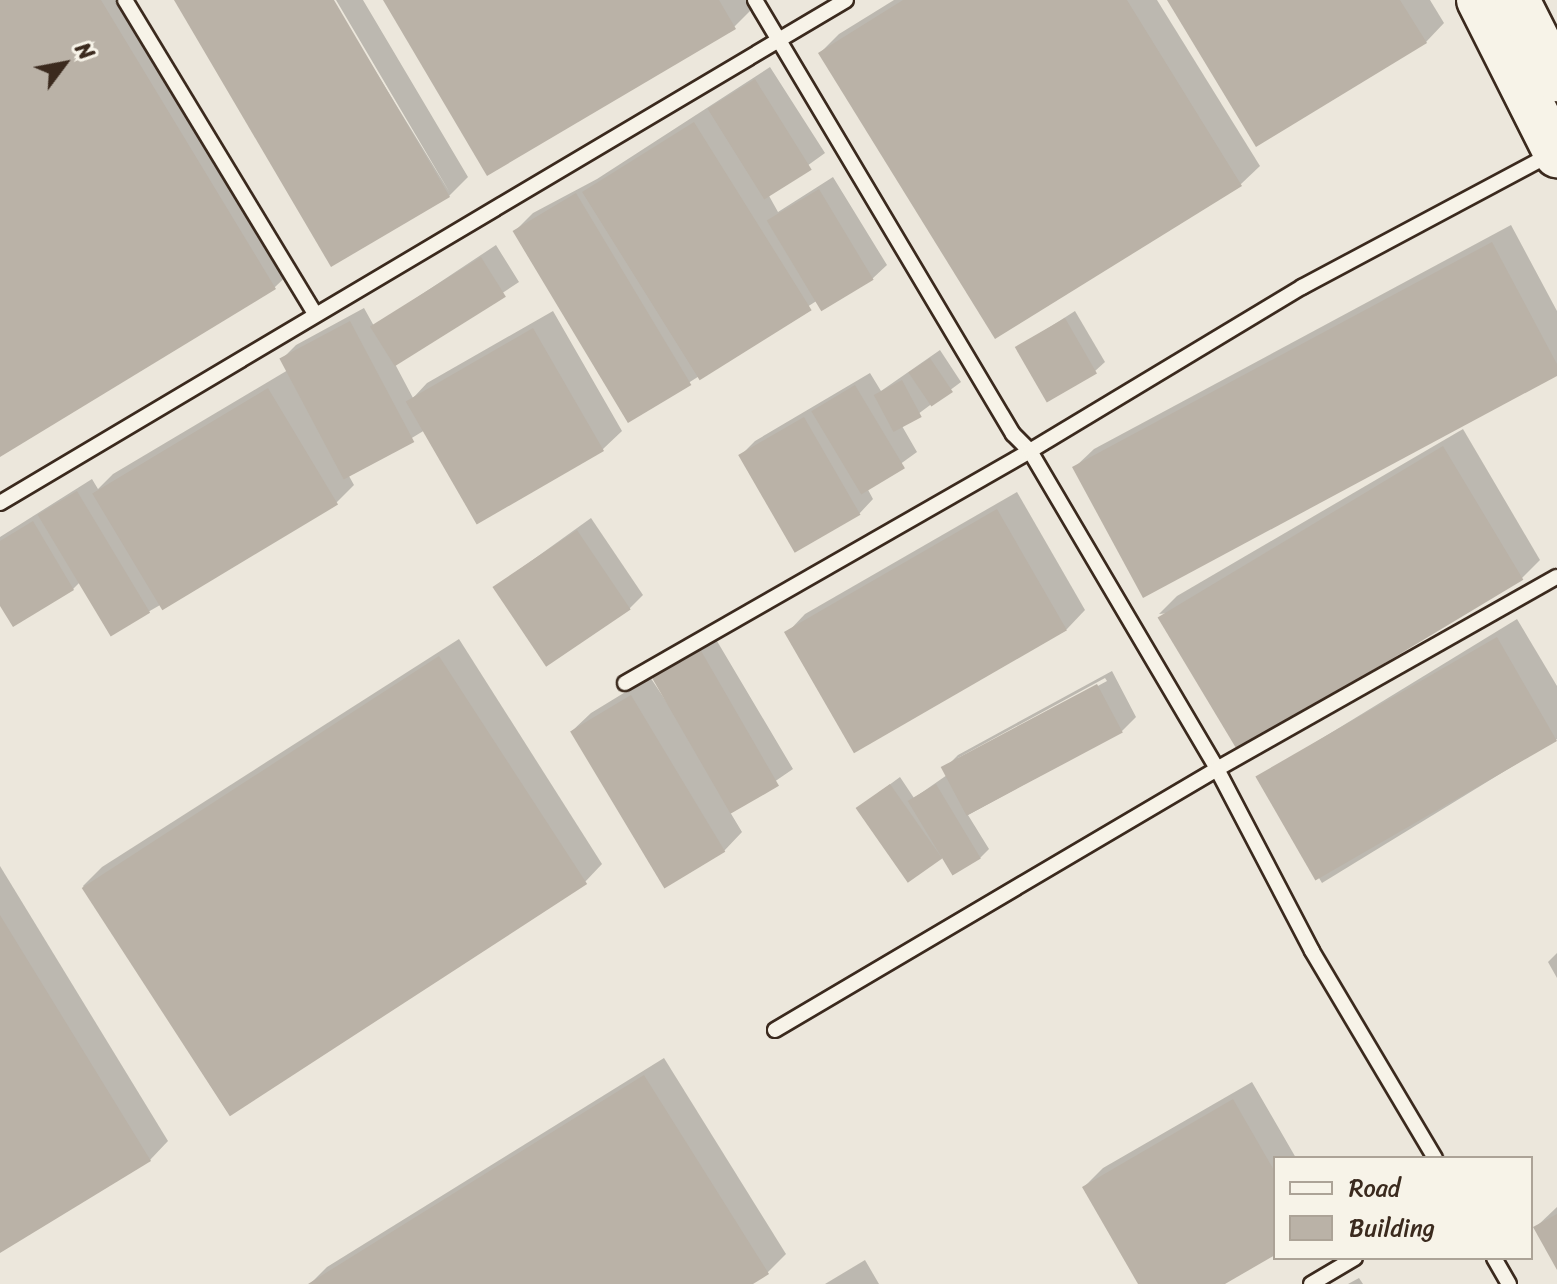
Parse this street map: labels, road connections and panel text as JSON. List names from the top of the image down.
{
  "legend": ["Road", "Building"],
  "north": "top right"
}
